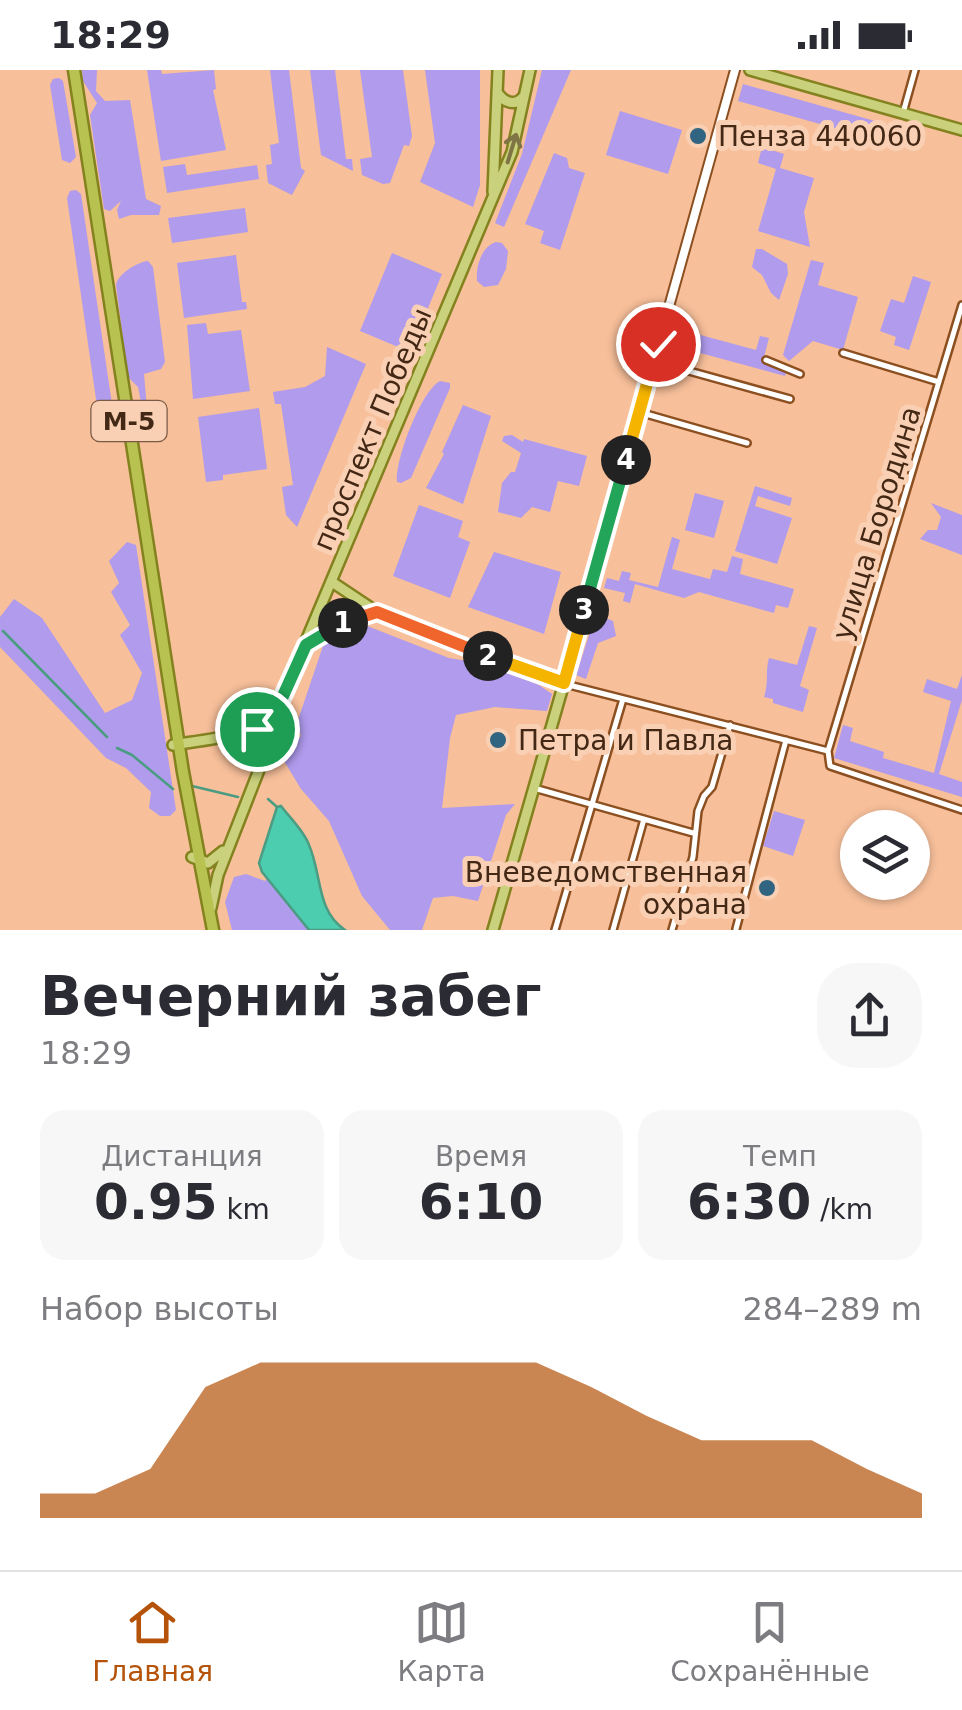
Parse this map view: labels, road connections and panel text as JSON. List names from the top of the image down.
{
  "streets": {
    "highway": ["М-5"],
    "main road": ["проспект Победы"],
    "street": ["улица Бородина"]
  },
  "crossings": [
    ["М-5", "проспект Победы"]
  ],
  "places": ["Пенза 440060", "Петра и Павла", "Вневедомственная охрана"],
  "page": {
    "status": "18:29",
    "pins": [
      "4",
      "3",
      "1",
      "2"
    ],
    "heading": ["Вечерний забег", "18:29"],
    "stats": [
      ["Дистанция", "0.95 km"],
      ["Время", "6:10"],
      ["Темп", "6:30 /km"]
    ],
    "chart": ["Набор высоты", "284–289 m"],
    "tabs": ["Главная", "Карта", "Сохранённые"]
  }
}
